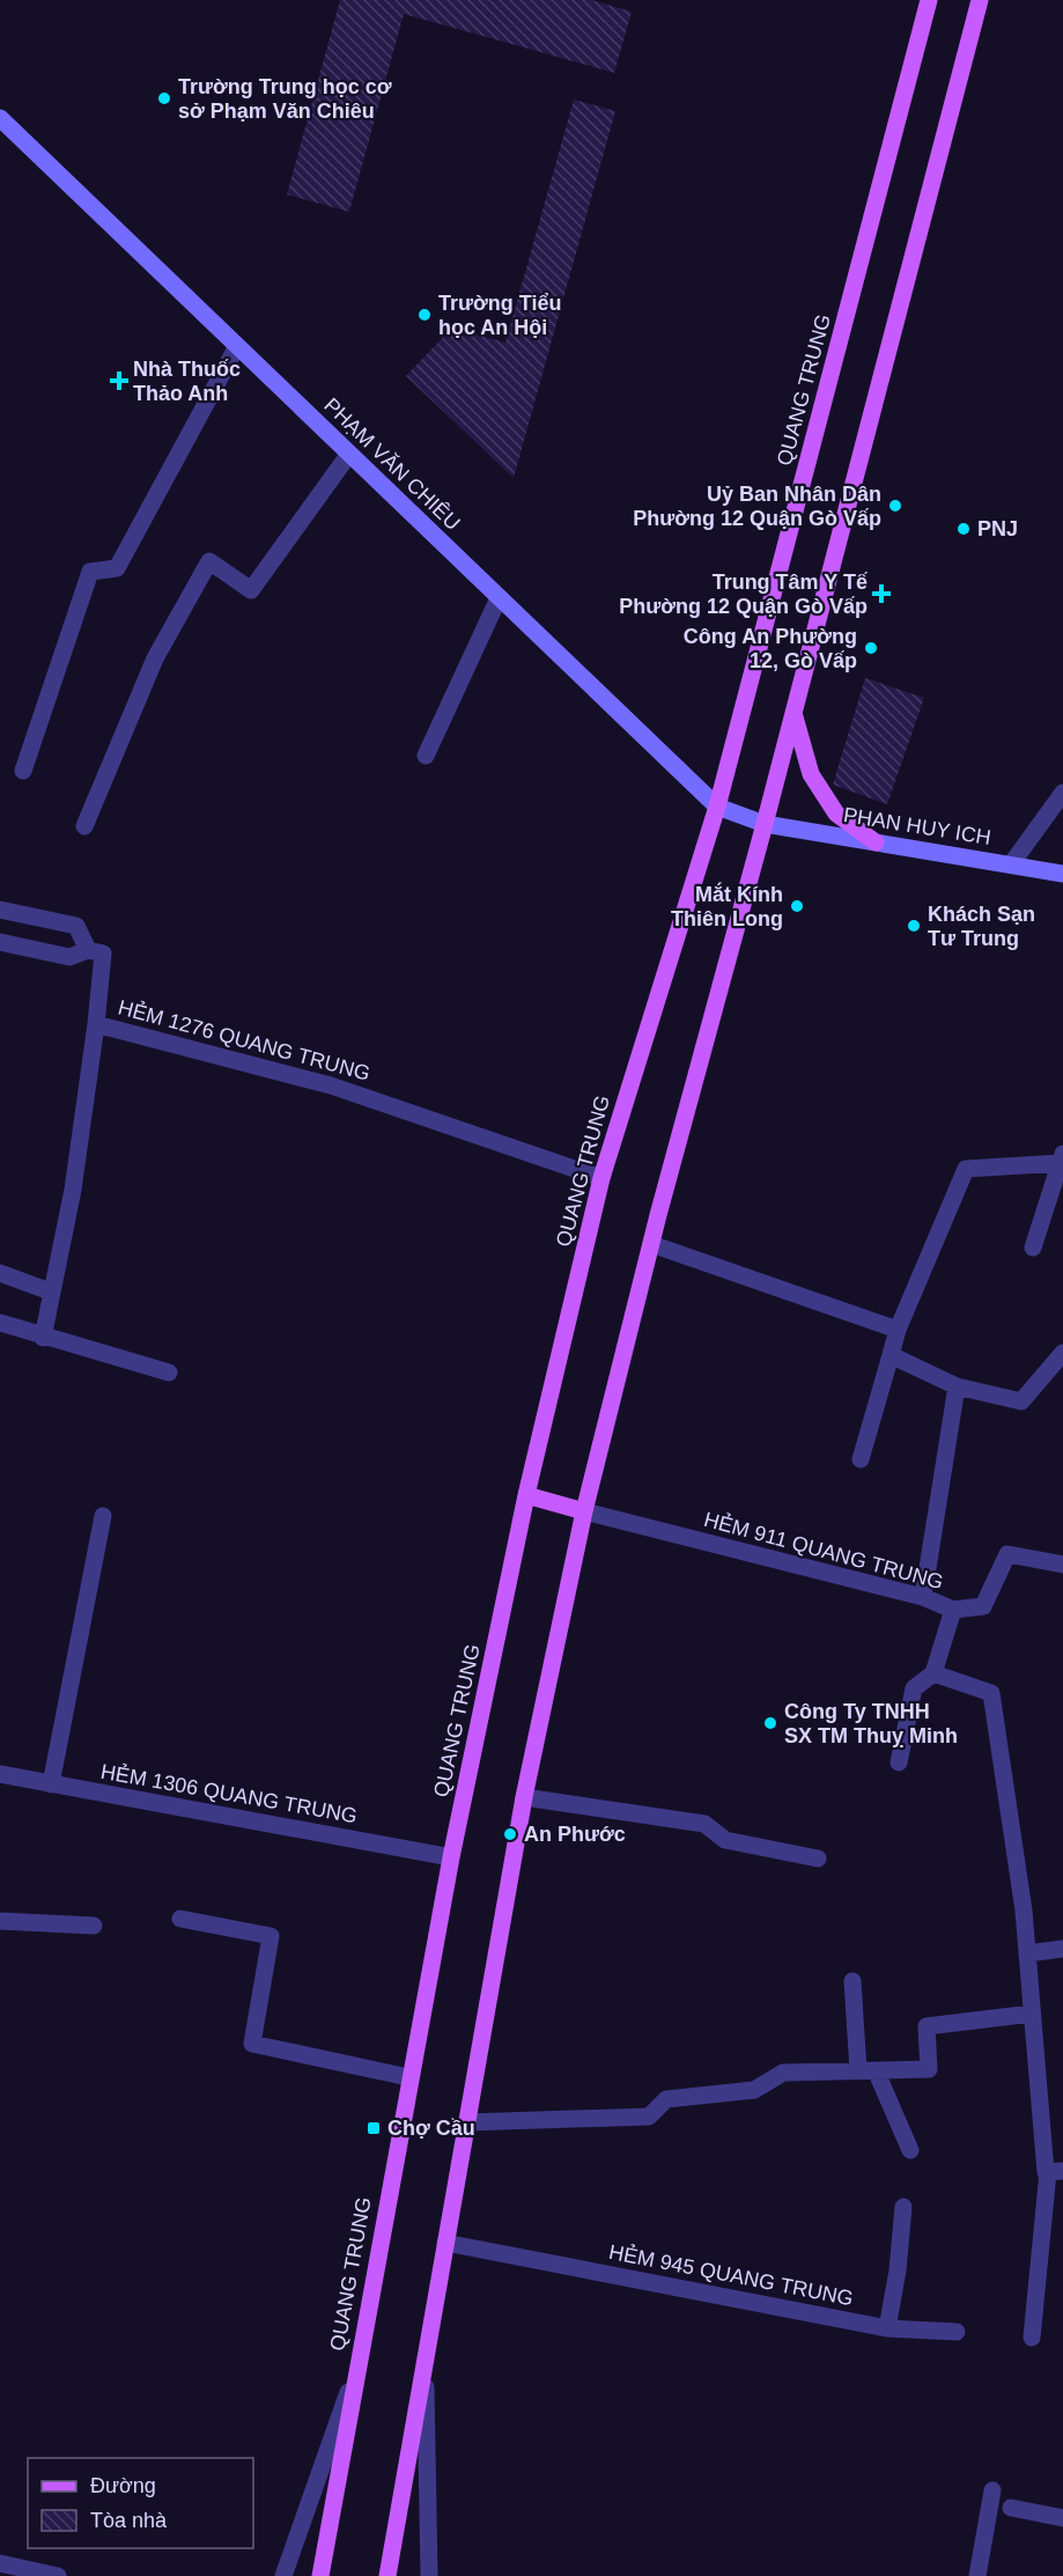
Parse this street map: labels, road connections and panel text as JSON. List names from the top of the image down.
{
  "streets": {
    "main road": ["QUANG TRUNG", "PHẠM VĂN CHIÊU", "PHAN HUY ICH"],
    "street": [
      "HẺM 1276 QUANG TRUNG",
      "HẺM 911 QUANG TRUNG",
      "HẺM 1306 QUANG TRUNG",
      "HẺM 945 QUANG TRUNG"
    ]
  },
  "crossings": [
    ["QUANG TRUNG", "PHẠM VĂN CHIÊU"],
    ["QUANG TRUNG", "HẺM 1276 QUANG TRUNG"],
    ["QUANG TRUNG", "HẺM 1306 QUANG TRUNG"],
    ["PHẠM VĂN CHIÊU", "PHAN HUY ICH"]
  ],
  "places": {
    "other": [
      "Trường Trung học cơ sở Phạm Văn Chiêu",
      "Trường Tiểu học An Hội",
      "Uỷ Ban Nhân Dân Phường 12 Quận Gò Vấp",
      "PNJ",
      "Công An Phường 12, Gò Vấp",
      "Mắt Kính Thiên Long",
      "Khách Sạn Tư Trung",
      "Công Ty TNHH SX TM Thuỵ Minh",
      "An Phước"
    ],
    "health": ["Nhà Thuốc Thảo Anh", "Trung Tâm Y Tế Phường 12 Quận Gò Vấp"],
    "transit": ["Chợ Cầu"]
  },
  "legend": ["Đường", "Tòa nhà"]
}
